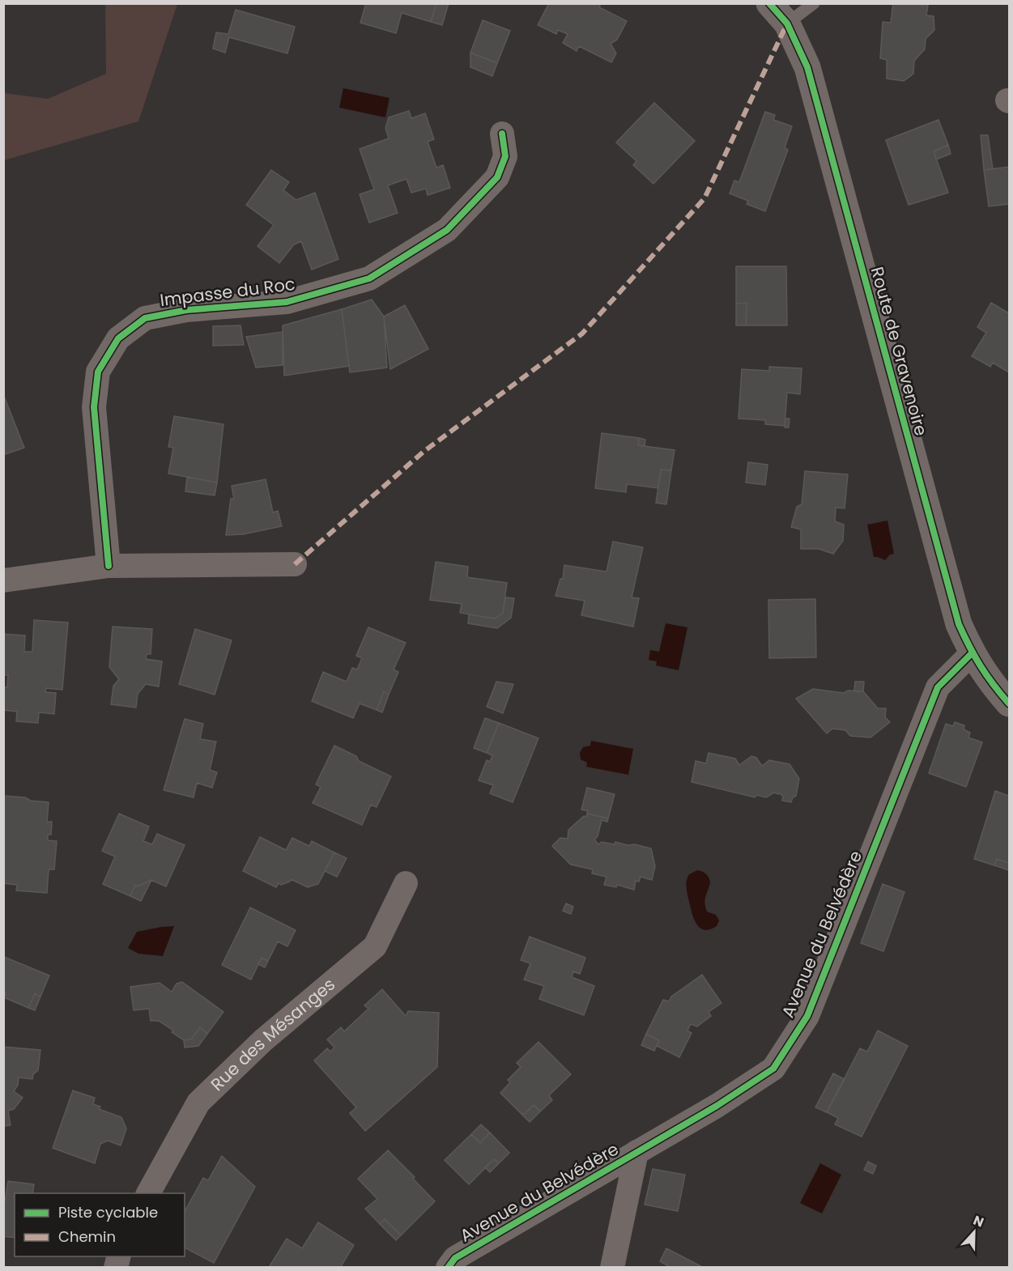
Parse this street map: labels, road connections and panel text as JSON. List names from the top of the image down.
{
  "streets": {
    "street": [
      "Impasse du Roc",
      "Route de Gravenoire",
      "Avenue du Belvédère",
      "Rue des Mésanges"
    ]
  },
  "crossings": [
    ["Route de Gravenoire", "Avenue du Belvédère"]
  ],
  "legend": ["Piste cyclable", "Chemin"],
  "north": "top"
}
